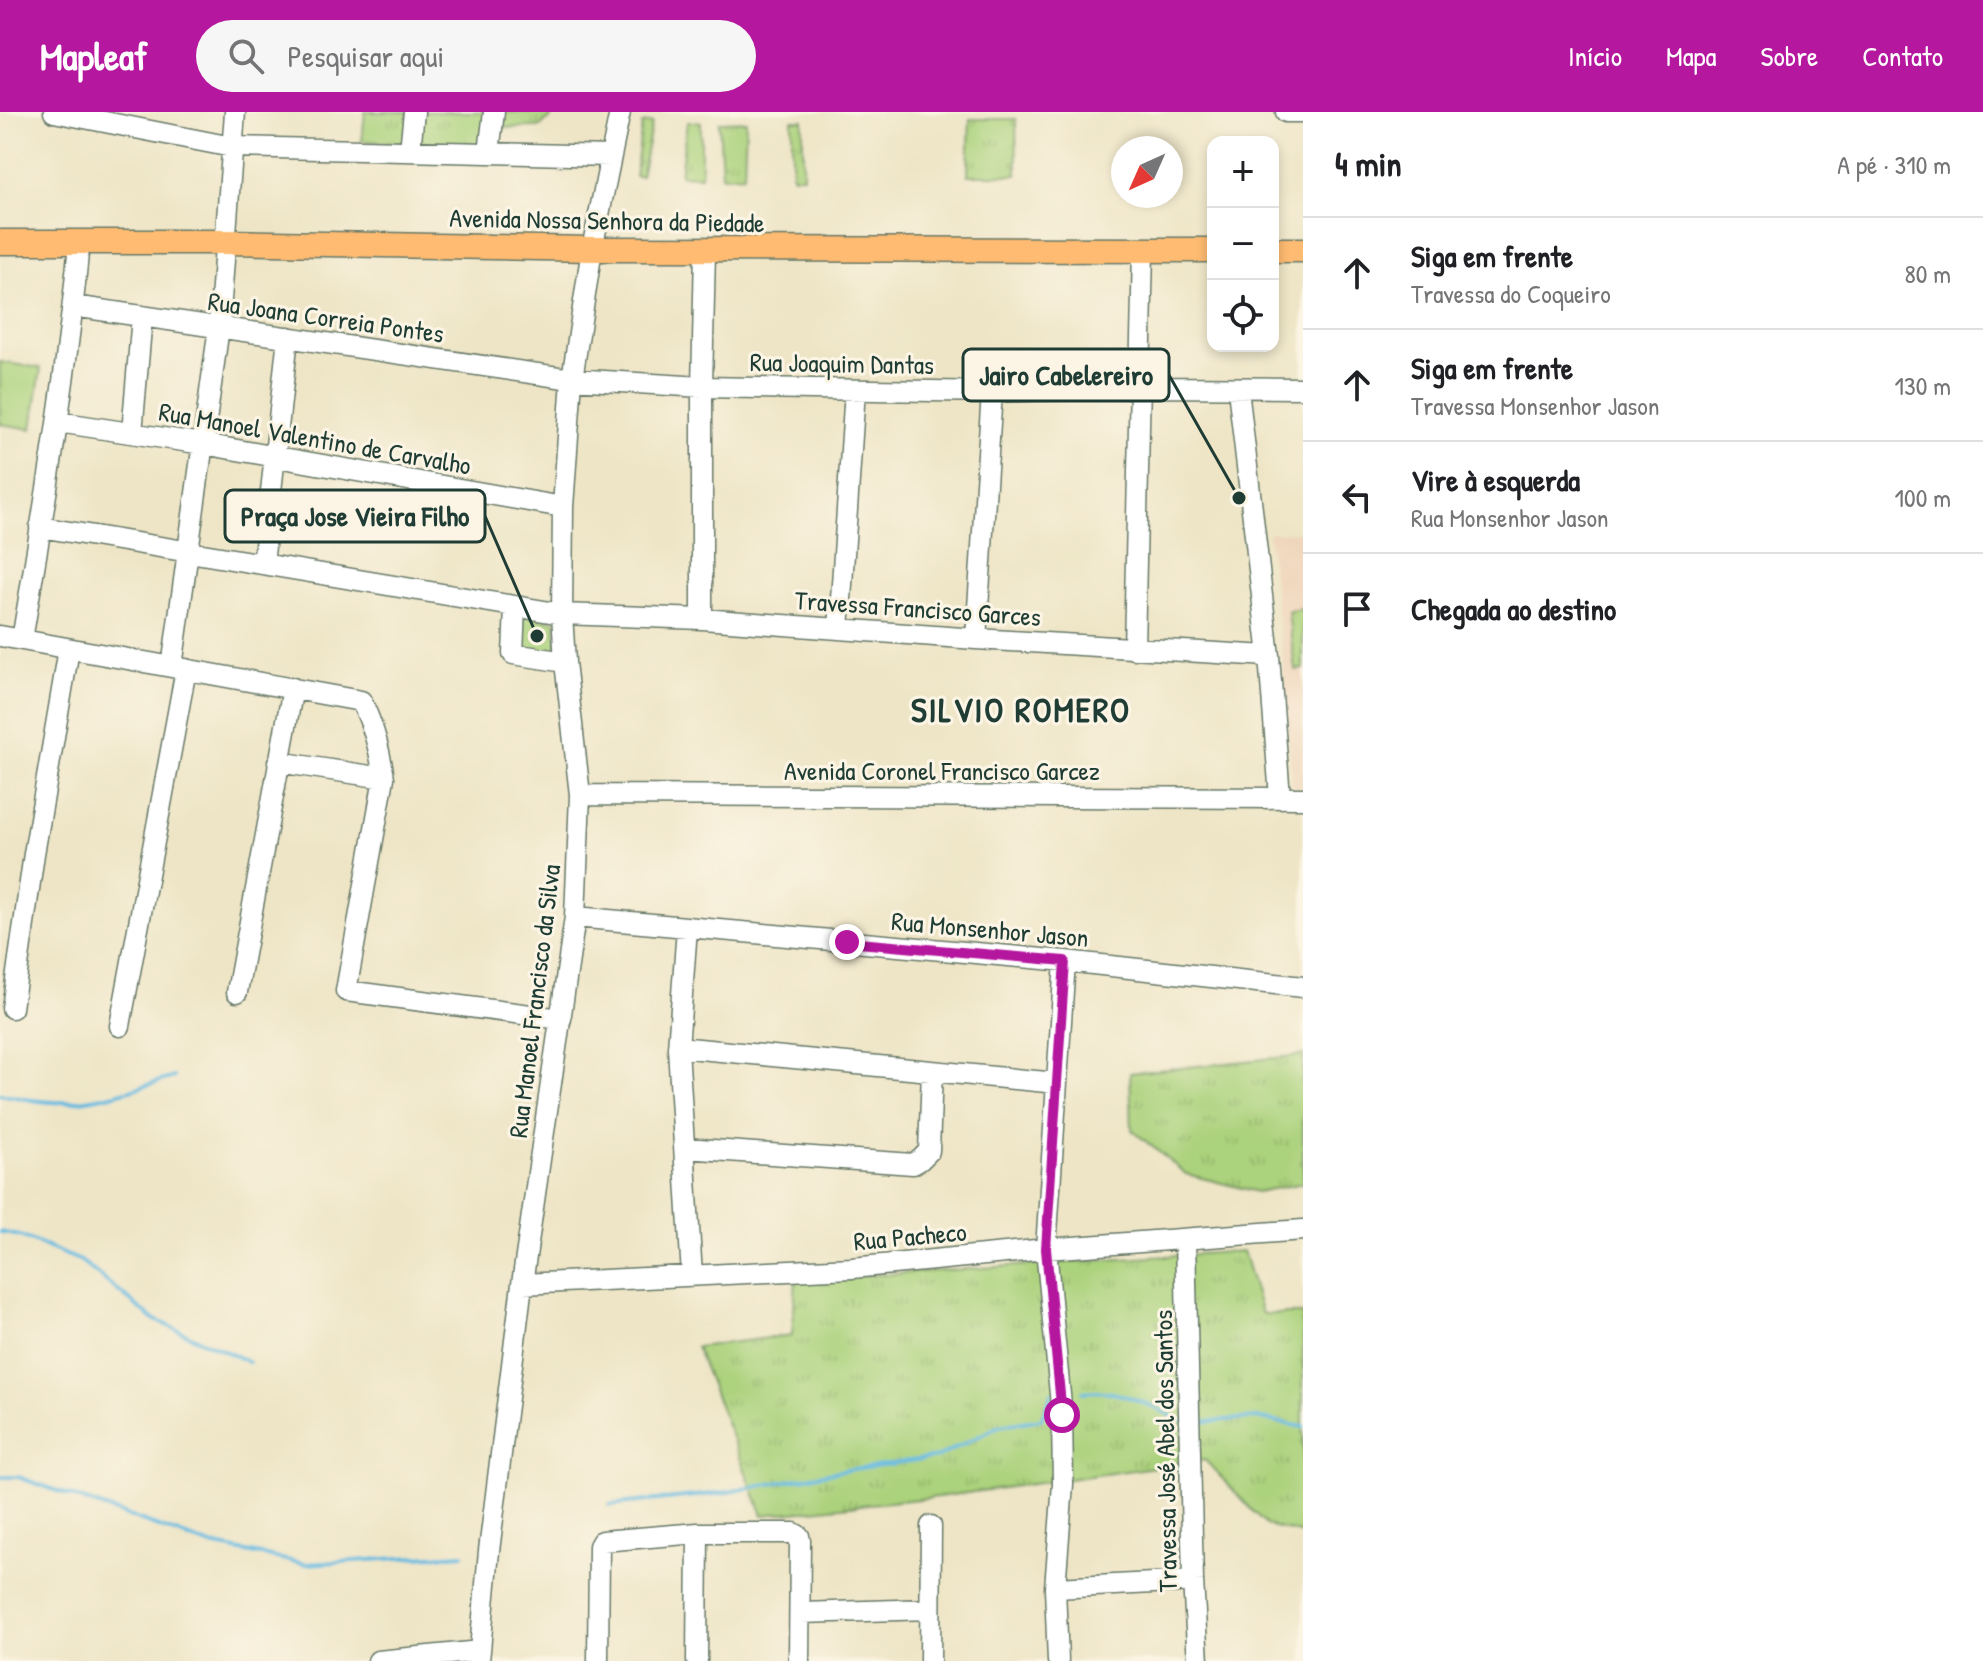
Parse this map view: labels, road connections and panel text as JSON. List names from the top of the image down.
{
  "streets": {
    "main road": ["Avenida Nossa Senhora da Piedade"],
    "street": [
      "Rua Joana Correia Pontes",
      "Rua Joaquim Dantas",
      "Rua Manoel Valentino de Carvalho",
      "Travessa Francisco Garces",
      "Avenida Coronel Francisco Garcez",
      "Rua Monsenhor Jason",
      "Rua Manoel Francisco da Silva",
      "Rua Pacheco",
      "Travessa José Abel dos Santos"
    ]
  },
  "crossings": [
    ["Avenida Nossa Senhora da Piedade", "Rua Manoel Francisco da Silva"],
    ["Rua Joana Correia Pontes", "Rua Joaquim Dantas"],
    ["Rua Joana Correia Pontes", "Rua Manoel Francisco da Silva"],
    ["Rua Joaquim Dantas", "Rua Manoel Francisco da Silva"],
    ["Rua Manoel Valentino de Carvalho", "Rua Manoel Francisco da Silva"],
    ["Travessa Francisco Garces", "Rua Manoel Francisco da Silva"],
    ["Avenida Coronel Francisco Garcez", "Rua Manoel Francisco da Silva"],
    ["Rua Monsenhor Jason", "Rua Manoel Francisco da Silva"],
    ["Rua Manoel Francisco da Silva", "Rua Pacheco"],
    ["Rua Pacheco", "Travessa José Abel dos Santos"]
  ],
  "districts": ["SILVIO ROMERO"],
  "places": ["Jairo Cabelereiro", "Praça Jose Vieira Filho"],
  "north": "bottom left",
  "page": {
    "header": "Mapleaf",
    "search": "Pesquisar aqui",
    "nav": [
      "Início",
      "Mapa",
      "Sobre",
      "Contato"
    ],
    "heading": ["4 min", "A pé · 310 m"],
    "map_buttons": ["+", "−"],
    "list": [
      ["Siga em frente", "Travessa do Coqueiro", "80 m"],
      ["Siga em frente", "Travessa Monsenhor Jason", "130 m"],
      ["Vire à esquerda", "Rua Monsenhor Jason", "100 m"],
      "Chegada ao destino"
    ]
  }
}
